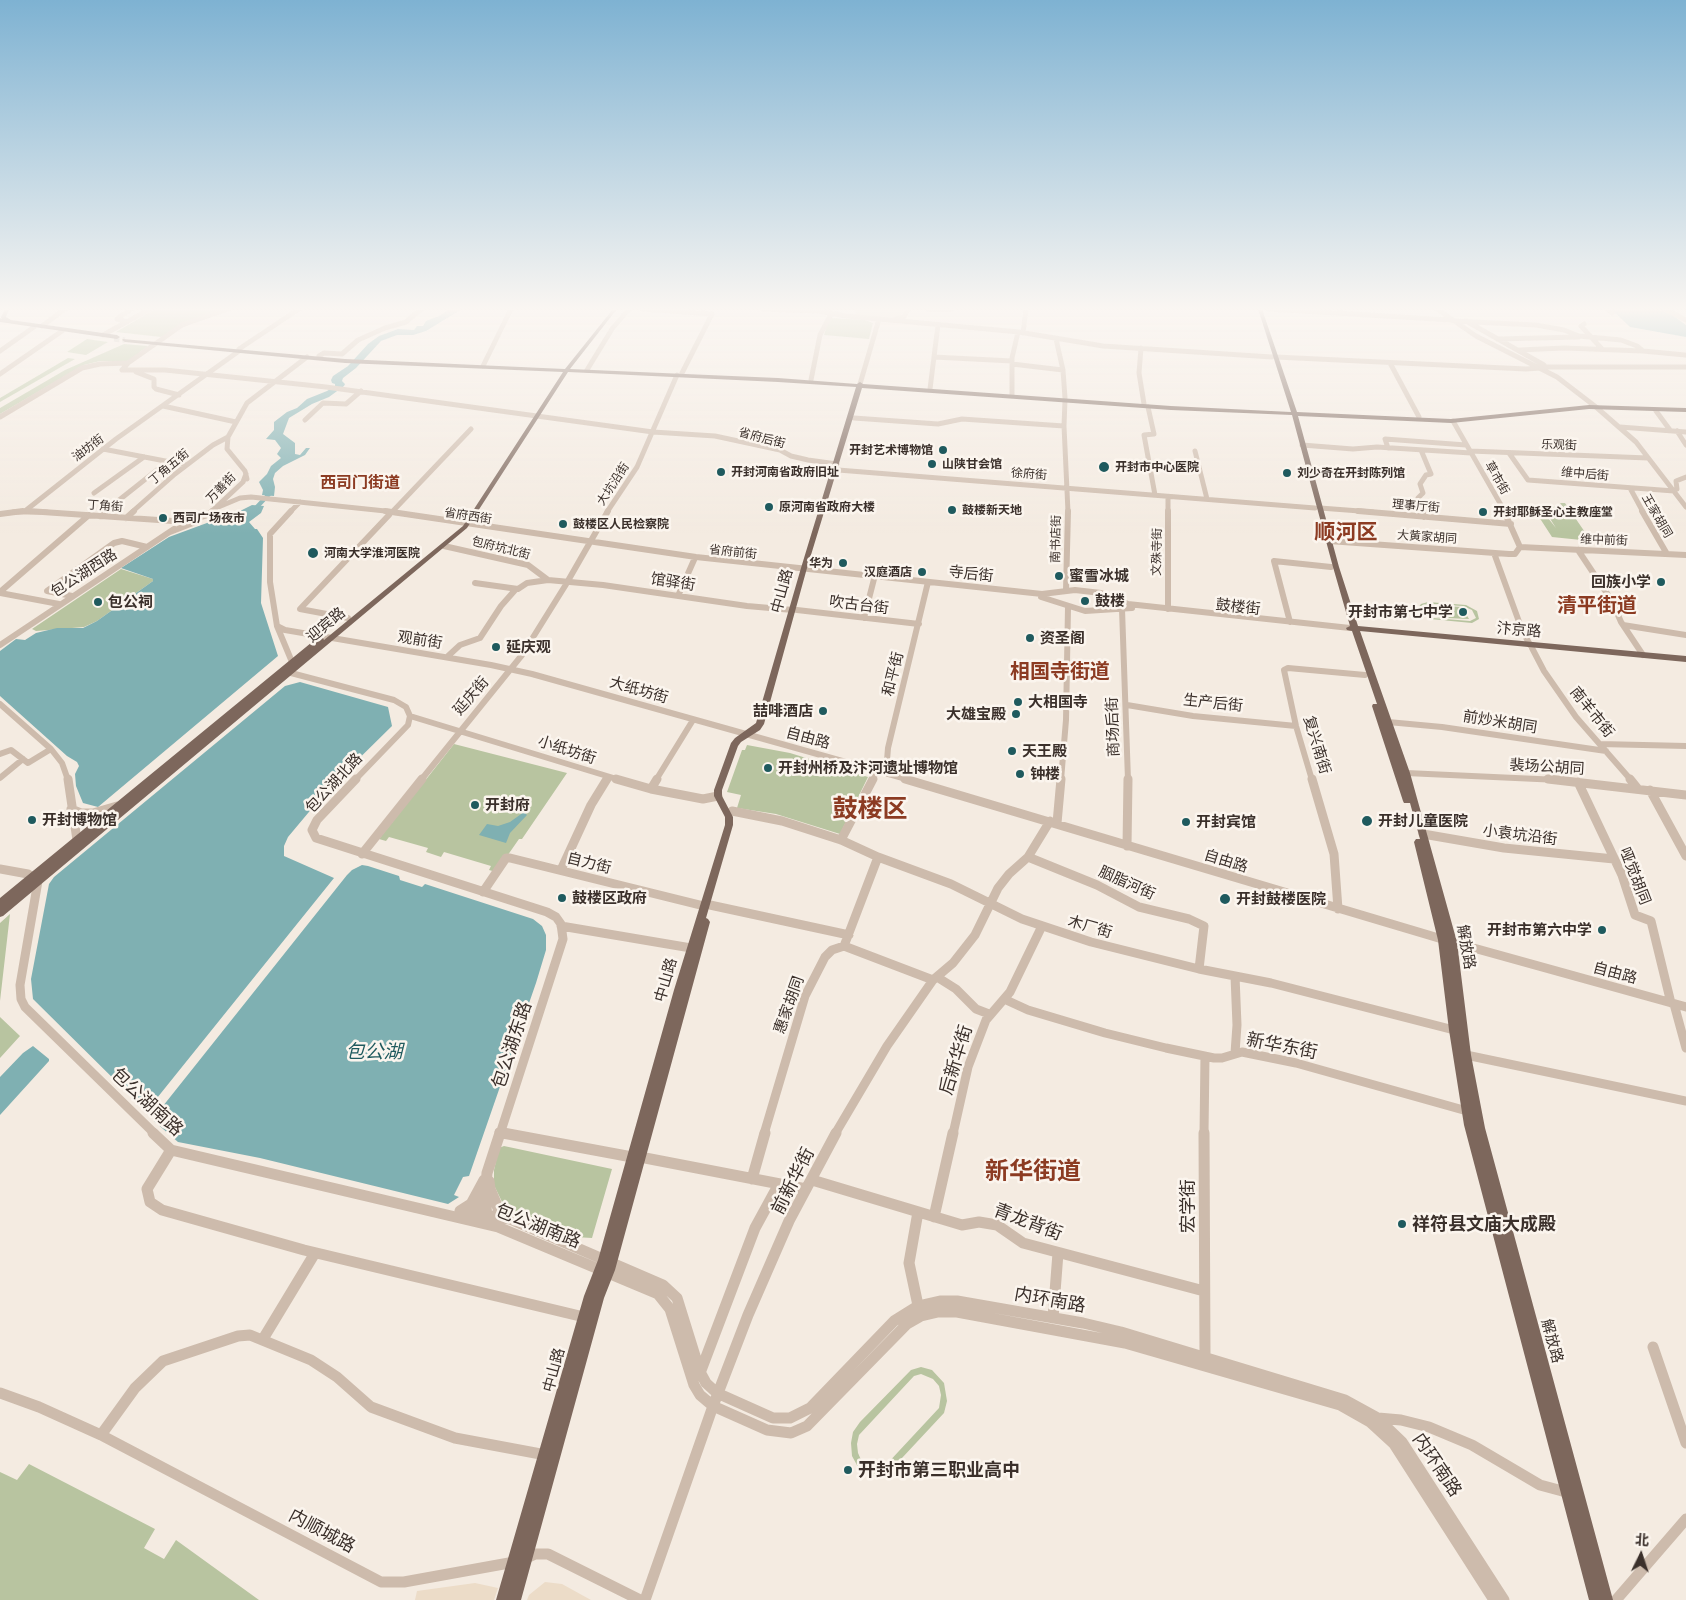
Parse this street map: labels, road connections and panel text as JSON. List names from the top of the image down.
{
  "streets": {
    "main road": [
      "中山路",
      "迎宾路",
      "汴京路",
      "解放路"
    ],
    "street": [
      "省府后街",
      "乐观街",
      "油坊街",
      "丁角五街",
      "徐府街",
      "维中后街",
      "草市街",
      "大坑沿街",
      "万善街",
      "丁角街",
      "理事厅街",
      "省府西街",
      "王家胡同",
      "大黄家胡同",
      "南书店街",
      "维中前街",
      "包府坑北街",
      "省府前街",
      "文殊寺街",
      "包公湖西路",
      "寺后街",
      "馆驿街",
      "吹古台街",
      "鼓楼街",
      "观前街",
      "和平街",
      "大纸坊街",
      "延庆街",
      "生产后街",
      "南羊市街",
      "前炒米胡同",
      "商场后街",
      "自由路",
      "复兴南街",
      "小纸坊街",
      "裴场公胡同",
      "包公湖北路",
      "小袁坑沿街",
      "自力街",
      "哑觉胡同",
      "胭脂河街",
      "木厂街",
      "惠家胡同",
      "包公湖东路",
      "新华东街",
      "后新华街",
      "包公湖南路",
      "前新华街",
      "宏学街",
      "青龙背街",
      "内环南路",
      "内顺城路"
    ]
  },
  "crossings": [
    ["省府后街", "徐府街"],
    ["省府后街", "大坑沿街"],
    ["省府后街", "中山路"],
    ["省府后街", "迎宾路"],
    ["乐观街", "维中后街"],
    ["乐观街", "草市街"],
    ["油坊街", "丁角街"],
    ["丁角五街", "万善街"],
    ["丁角五街", "丁角街"],
    ["徐府街", "理事厅街"],
    ["徐府街", "南书店街"],
    ["徐府街", "文殊寺街"],
    ["徐府街", "中山路"],
    ["维中后街", "王家胡同"],
    ["草市街", "理事厅街"],
    ["草市街", "大黄家胡同"],
    ["草市街", "维中前街"],
    ["大坑沿街", "省府西街"],
    ["大坑沿街", "延庆街"],
    ["万善街", "丁角街"],
    ["丁角街", "包公湖西路"],
    ["理事厅街", "解放路"],
    ["省府西街", "省府前街"],
    ["省府西街", "迎宾路"],
    ["省府西街", "延庆街"],
    ["王家胡同", "维中前街"],
    ["大黄家胡同", "维中前街"],
    ["大黄家胡同", "南羊市街"],
    ["大黄家胡同", "解放路"],
    ["南书店街", "寺后街"],
    ["包府坑北街", "馆驿街"],
    ["包府坑北街", "迎宾路"],
    ["省府前街", "寺后街"],
    ["省府前街", "中山路"],
    ["文殊寺街", "鼓楼街"],
    ["寺后街", "中山路"],
    ["寺后街", "鼓楼街"],
    ["寺后街", "和平街"],
    ["寺后街", "商场后街"],
    ["馆驿街", "中山路"],
    ["馆驿街", "吹古台街"],
    ["馆驿街", "延庆街"],
    ["中山路", "吹古台街"],
    ["中山路", "大纸坊街"],
    ["中山路", "自由路"],
    ["中山路", "小纸坊街"],
    ["中山路", "自力街"],
    ["中山路", "木厂街"],
    ["中山路", "包公湖南路"],
    ["中山路", "青龙背街"],
    ["中山路", "内环南路"],
    ["中山路", "内顺城路"],
    ["吹古台街", "和平街"],
    ["鼓楼街", "汴京路"],
    ["鼓楼街", "商场后街"],
    ["鼓楼街", "解放路"],
    ["迎宾路", "观前街"],
    ["迎宾路", "包公湖南路"],
    ["汴京路", "南羊市街"],
    ["汴京路", "解放路"],
    ["观前街", "大纸坊街"],
    ["观前街", "延庆街"],
    ["和平街", "自由路"],
    ["大纸坊街", "延庆街"],
    ["大纸坊街", "自由路"],
    ["延庆街", "小纸坊街"],
    ["延庆街", "包公湖北路"],
    ["生产后街", "商场后街"],
    ["生产后街", "复兴南街"],
    ["南羊市街", "前炒米胡同"],
    ["南羊市街", "裴场公胡同"],
    ["前炒米胡同", "解放路"],
    ["商场后街", "自由路"],
    ["自由路", "复兴南街"],
    ["自由路", "哑觉胡同"],
    ["自由路", "解放路"],
    ["自由路", "前新华街"],
    ["复兴南街", "解放路"],
    ["小纸坊街", "包公湖北路"],
    ["裴场公胡同", "哑觉胡同"],
    ["裴场公胡同", "解放路"],
    ["包公湖北路", "自力街"],
    ["包公湖北路", "包公湖东路"],
    ["小袁坑沿街", "哑觉胡同"],
    ["小袁坑沿街", "解放路"],
    ["胭脂河街", "木厂街"],
    ["胭脂河街", "前新华街"],
    ["木厂街", "解放路"],
    ["木厂街", "后新华街"],
    ["木厂街", "前新华街"],
    ["解放路", "新华东街"],
    ["惠家胡同", "青龙背街"],
    ["包公湖东路", "包公湖南路"],
    ["包公湖东路", "青龙背街"],
    ["新华东街", "后新华街"],
    ["新华东街", "宏学街"],
    ["后新华街", "青龙背街"],
    ["包公湖南路", "内环南路"],
    ["前新华街", "青龙背街"],
    ["前新华街", "内环南路"],
    ["宏学街", "青龙背街"],
    ["宏学街", "内环南路"]
  ],
  "districts": [
    "西司门街道",
    "顺河区",
    "清平街道",
    "相国寺街道",
    "鼓楼区",
    "新华街道"
  ],
  "water": ["包公湖"],
  "places": [
    "开封艺术博物馆",
    "山陕甘会馆",
    "开封市中心医院",
    "开封河南省政府旧址",
    "刘少奇在开封陈列馆",
    "原河南省政府大楼",
    "鼓楼新天地",
    "开封耶稣圣心主教座堂",
    "西司广场夜市",
    "鼓楼区人民检察院",
    "河南大学淮河医院",
    "华为",
    "汉庭酒店",
    "蜜雪冰城",
    "回族小学",
    "鼓楼",
    "包公祠",
    "开封市第七中学",
    "资圣阁",
    "延庆观",
    "大相国寺",
    "喆啡酒店",
    "大雄宝殿",
    "天王殿",
    "开封州桥及汴河遗址博物馆",
    "钟楼",
    "开封府",
    "开封博物馆",
    "开封儿童医院",
    "开封宾馆",
    "鼓楼区政府",
    "开封鼓楼医院",
    "开封市第六中学",
    "祥符县文庙大成殿",
    "开封市第三职业高中"
  ],
  "north": "top"
}
